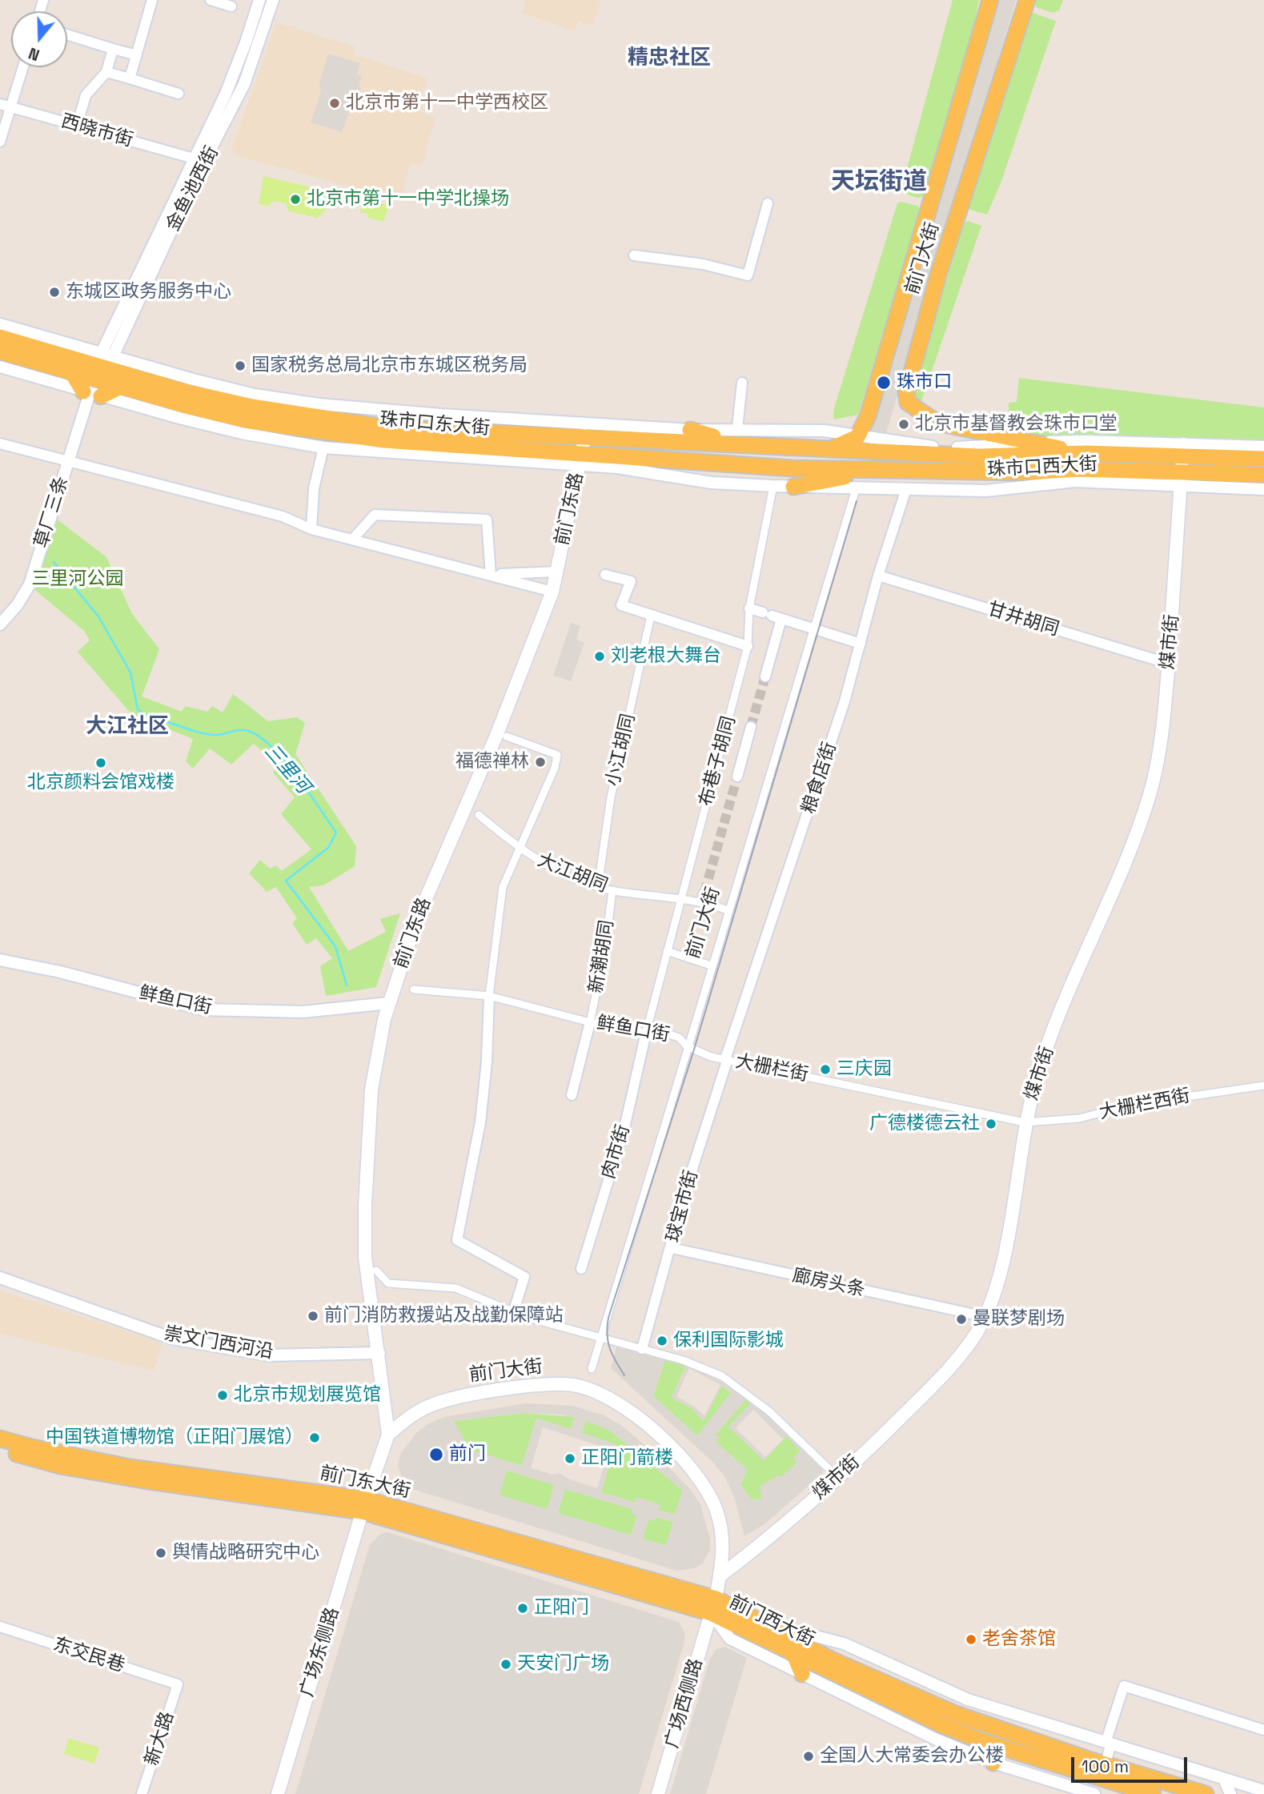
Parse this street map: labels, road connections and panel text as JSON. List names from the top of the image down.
{
  "streets": {
    "main road": [
      "前门大街",
      "珠市口东大街",
      "珠市口西大街",
      "前门东路",
      "煤市街",
      "前门东大街",
      "前门西大街",
      "广场东侧路",
      "广场西侧路"
    ],
    "street": [
      "西晓市街",
      "金鱼池西街",
      "草厂三条",
      "甘井胡同",
      "小江胡同",
      "布巷子胡同",
      "粮食店街",
      "大江胡同",
      "新潮胡同",
      "鲜鱼口街",
      "大栅栏街",
      "大栅栏西街",
      "肉市街",
      "球宝市街",
      "廊房头条",
      "崇文门西河沿",
      "东交民巷",
      "新大路"
    ]
  },
  "crossings": [
    ["西晓市街", "金鱼池西街"],
    ["金鱼池西街", "珠市口东大街"],
    ["前门大街", "珠市口东大街"],
    ["前门大街", "珠市口西大街"],
    ["前门大街", "前门东路"],
    ["前门大街", "煤市街"],
    ["前门大街", "大江胡同"],
    ["前门大街", "鲜鱼口街"],
    ["前门大街", "大栅栏街"],
    ["前门大街", "广场东侧路"],
    ["前门大街", "广场西侧路"],
    ["珠市口东大街", "珠市口西大街"],
    ["珠市口东大街", "前门东路"],
    ["珠市口东大街", "草厂三条"],
    ["珠市口东大街", "布巷子胡同"],
    ["珠市口西大街", "煤市街"],
    ["珠市口西大街", "粮食店街"],
    ["前门东路", "鲜鱼口街"],
    ["前门东路", "崇文门西河沿"],
    ["前门东路", "广场东侧路"],
    ["甘井胡同", "煤市街"],
    ["甘井胡同", "粮食店街"],
    ["煤市街", "大栅栏街"],
    ["煤市街", "大栅栏西街"],
    ["煤市街", "廊房头条"],
    ["煤市街", "广场西侧路"],
    ["小江胡同", "大江胡同"],
    ["布巷子胡同", "大江胡同"],
    ["布巷子胡同", "鲜鱼口街"],
    ["布巷子胡同", "肉市街"],
    ["粮食店街", "大栅栏街"],
    ["粮食店街", "球宝市街"],
    ["大江胡同", "新潮胡同"],
    ["新潮胡同", "鲜鱼口街"],
    ["鲜鱼口街", "大栅栏街"],
    ["鲜鱼口街", "肉市街"],
    ["大栅栏街", "大栅栏西街"],
    ["大栅栏街", "球宝市街"],
    ["球宝市街", "廊房头条"],
    ["前门东大街", "前门西大街"],
    ["前门东大街", "广场东侧路"],
    ["前门东大街", "广场西侧路"],
    ["前门西大街", "广场西侧路"],
    ["东交民巷", "新大路"]
  ],
  "districts": ["精忠社区", "天坛街道", "大江社区"],
  "water": ["三里河"],
  "parks": ["三里河公园"],
  "places": [
    "北京市第十一中学西校区",
    "北京市第十一中学北操场",
    "东城区政务服务中心",
    "国家税务总局北京市东城区税务局",
    "珠市口",
    "北京市基督教会珠市口堂",
    "刘老根大舞台",
    "福德禅林",
    "北京颜料会馆戏楼",
    "三庆园",
    "广德楼德云社",
    "前门消防救援站及战勤保障站",
    "曼联梦剧场",
    "保利国际影城",
    "北京市规划展览馆",
    "中国铁道博物馆（正阳门展馆）",
    "前门",
    "正阳门箭楼",
    "舆情战略研究中心",
    "正阳门",
    "老舍茶馆",
    "天安门广场",
    "全国人大常委会办公楼"
  ],
  "scale_bar": "100 m",
  "north": "bottom"
}
